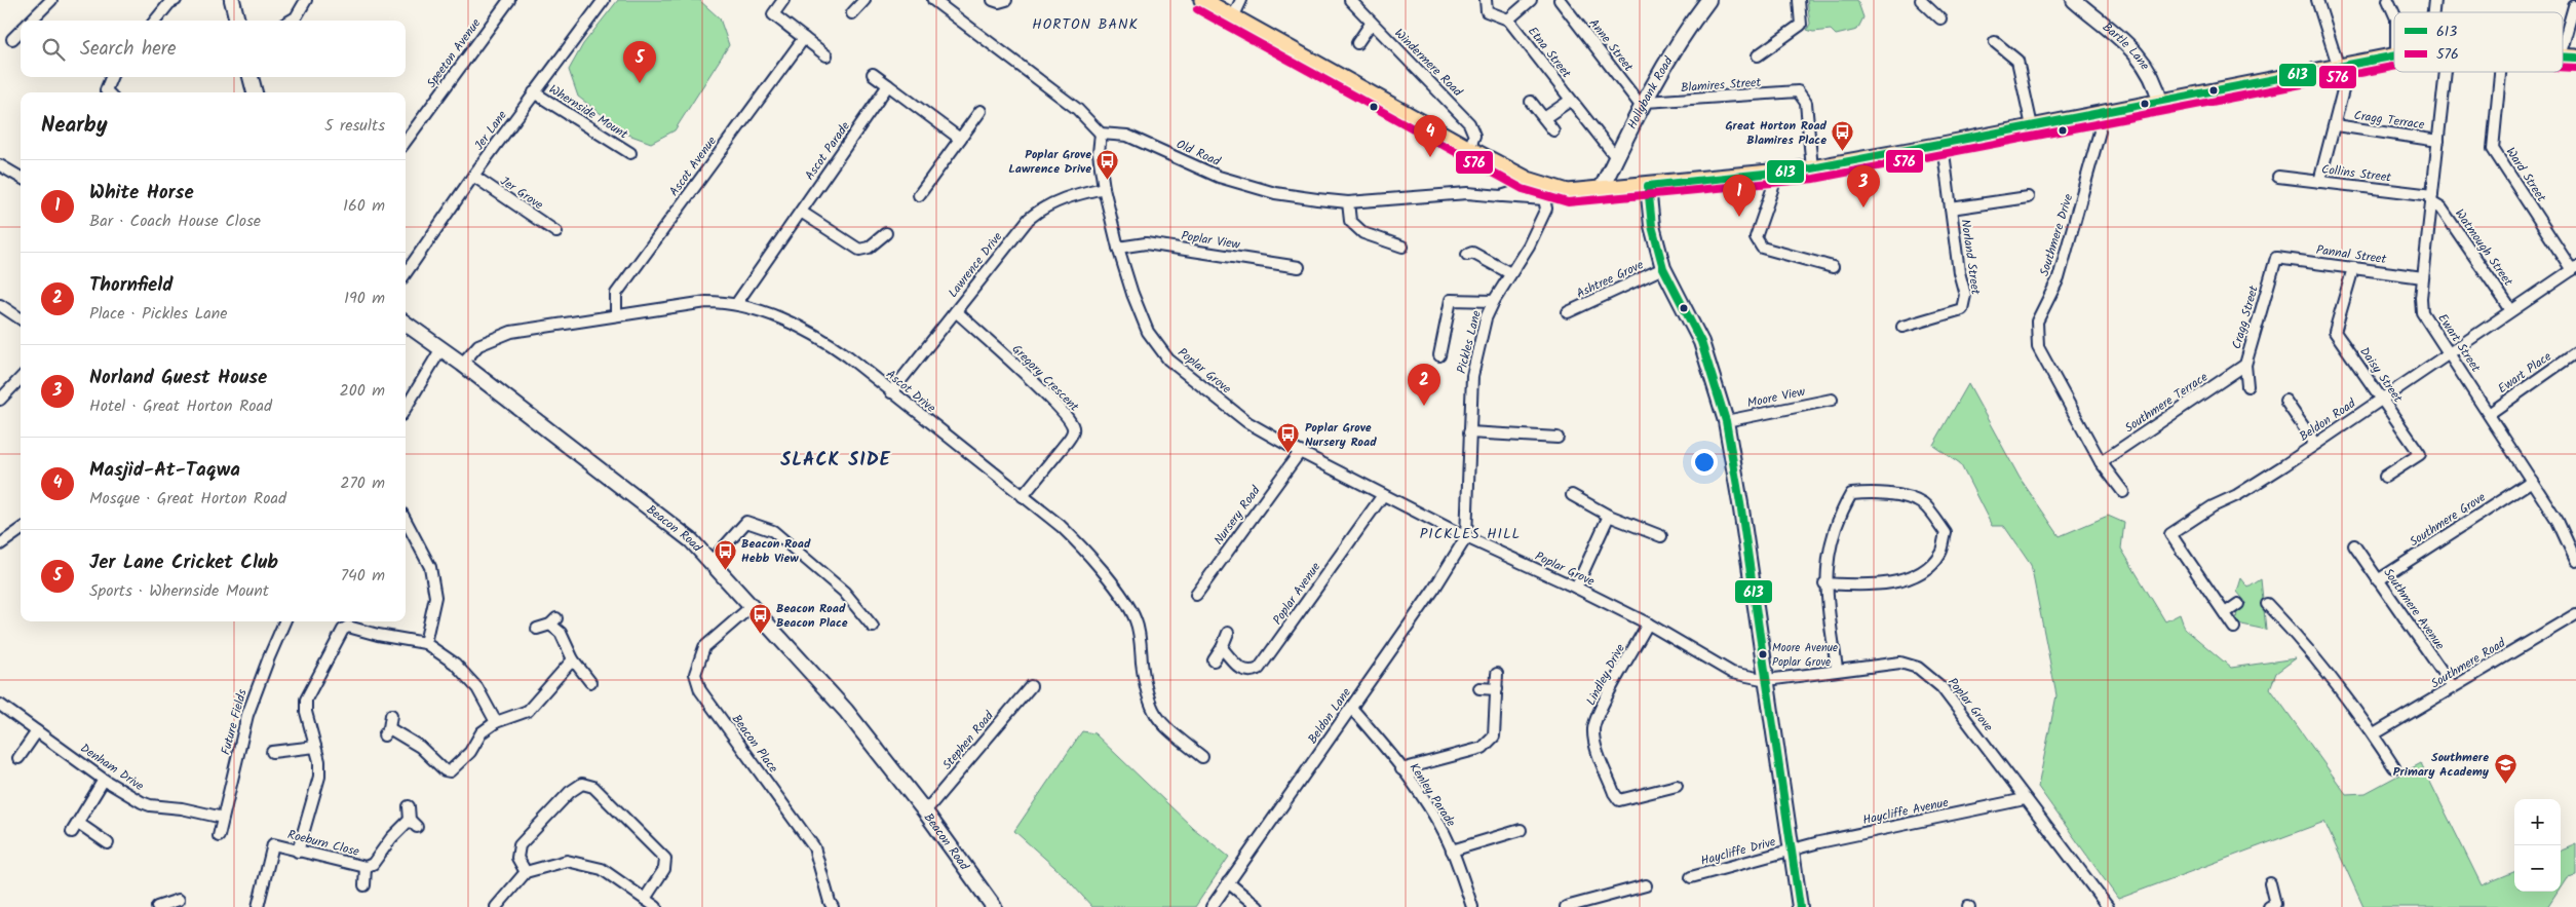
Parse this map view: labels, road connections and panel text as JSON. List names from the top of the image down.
{
  "streets": {
    "street": [
      "Anne Street",
      "Bartle Lane",
      "Etna Street",
      "Speeton Avenue",
      "Windermere Road",
      "Blamires Street",
      "Hollybank Road",
      "Whernside Mount",
      "Cragg Terrace",
      "Jer Lane",
      "Ascot Parade",
      "Old Road",
      "Ascot Avenue",
      "Collins Street",
      "Ward Street",
      "Jer Grove",
      "Southmere Drive",
      "Poplar View",
      "Watmough Street",
      "Pannal Street",
      "Norland Street",
      "Lawrence Drive",
      "Ashtree Grove",
      "Cragg Street",
      "Pickles Lane",
      "Ewart Street",
      "Poplar Grove",
      "Ewart Place",
      "Daisy Street",
      "Gregory Crescent",
      "Ascot Drive",
      "Moore View",
      "Southmere Terrace",
      "Beldon Road",
      "Nursery Road",
      "Southmere Grove",
      "Beacon Road",
      "Poplar Avenue",
      "Southmere Avenue",
      "Southmere Road",
      "Lindley Drive",
      "Beldon Lane",
      "Future Fields",
      "Stephen Road",
      "Beacon Place",
      "Denham Drive",
      "Kenley Parade",
      "Haycliffe Avenue",
      "Roeburn Close",
      "Haycliffe Drive"
    ]
  },
  "crossings": [
    ["Anne Street", "Blamires Street"],
    ["Anne Street", "Hollybank Road"],
    ["Etna Street", "Hollybank Road"],
    ["Blamires Street", "Hollybank Road"],
    ["Whernside Mount", "Jer Lane"],
    ["Cragg Terrace", "Ewart Street"],
    ["Jer Lane", "Jer Grove"],
    ["Ascot Parade", "Ascot Drive"],
    ["Old Road", "Pickles Lane"],
    ["Old Road", "Poplar Grove"],
    ["Ascot Avenue", "Ascot Drive"],
    ["Collins Street", "Watmough Street"],
    ["Collins Street", "Ewart Street"],
    ["Ward Street", "Beldon Road"],
    ["Southmere Drive", "Southmere Terrace"],
    ["Poplar View", "Poplar Grove"],
    ["Watmough Street", "Ewart Street"],
    ["Watmough Street", "Beldon Road"],
    ["Pannal Street", "Cragg Street"],
    ["Pannal Street", "Ewart Street"],
    ["Pannal Street", "Daisy Street"],
    ["Lawrence Drive", "Poplar Grove"],
    ["Lawrence Drive", "Gregory Crescent"],
    ["Lawrence Drive", "Ascot Drive"],
    ["Cragg Street", "Southmere Terrace"],
    ["Pickles Lane", "Poplar Grove"],
    ["Pickles Lane", "Beldon Lane"],
    ["Ewart Street", "Ewart Place"],
    ["Ewart Street", "Beldon Road"],
    ["Ewart Street", "Southmere Grove"],
    ["Poplar Grove", "Nursery Road"],
    ["Poplar Grove", "Poplar Avenue"],
    ["Poplar Grove", "Lindley Drive"],
    ["Poplar Grove", "Beldon Lane"],
    ["Poplar Grove", "Haycliffe Avenue"],
    ["Daisy Street", "Beldon Road"],
    ["Gregory Crescent", "Ascot Drive"],
    ["Ascot Drive", "Beacon Road"],
    ["Southmere Grove", "Southmere Avenue"],
    ["Beacon Road", "Stephen Road"],
    ["Beacon Road", "Beacon Place"],
    ["Southmere Avenue", "Southmere Road"],
    ["Beldon Lane", "Kenley Parade"],
    ["Future Fields", "Denham Drive"],
    ["Haycliffe Avenue", "Haycliffe Drive"]
  ],
  "districts": ["HORTON BANK", "SLACK SIDE", "PICKLES HILL"],
  "places": {
    "bus stop": [
      "Great Horton Road Blamires Place",
      "Poplar Grove Lawrence Drive",
      "Poplar Grove Nursery Road",
      "Beacon Road Hebb View",
      "Beacon Road Beacon Place"
    ],
    "other": ["Moore Avenue Poplar Grove"],
    "school or university": ["Southmere Primary Academy"]
  },
  "lines": ["transit line 576", "transit line 613"],
  "legend": ["613", "576"],
  "page": {
    "search": "Search here",
    "pins": [
      "5",
      "4",
      "3",
      "1",
      "2"
    ],
    "heading": ["Nearby", "5 results"],
    "list": [
      {
        "mark": "1",
        "name": "White Horse",
        "note": "Bar · Coach House Close",
        "value": "160 m"
      },
      {
        "mark": "2",
        "name": "Thornfield",
        "note": "Place · Pickles Lane",
        "value": "190 m"
      },
      {
        "mark": "3",
        "name": "Norland Guest House",
        "note": "Hotel · Great Horton Road",
        "value": "200 m"
      },
      {
        "mark": "4",
        "name": "Masjid-At-Taqwa",
        "note": "Mosque · Great Horton Road",
        "value": "270 m"
      },
      {
        "mark": "5",
        "name": "Jer Lane Cricket Club",
        "note": "Sports · Whernside Mount",
        "value": "740 m"
      }
    ],
    "map_buttons": ["+", "−"]
  }
}
